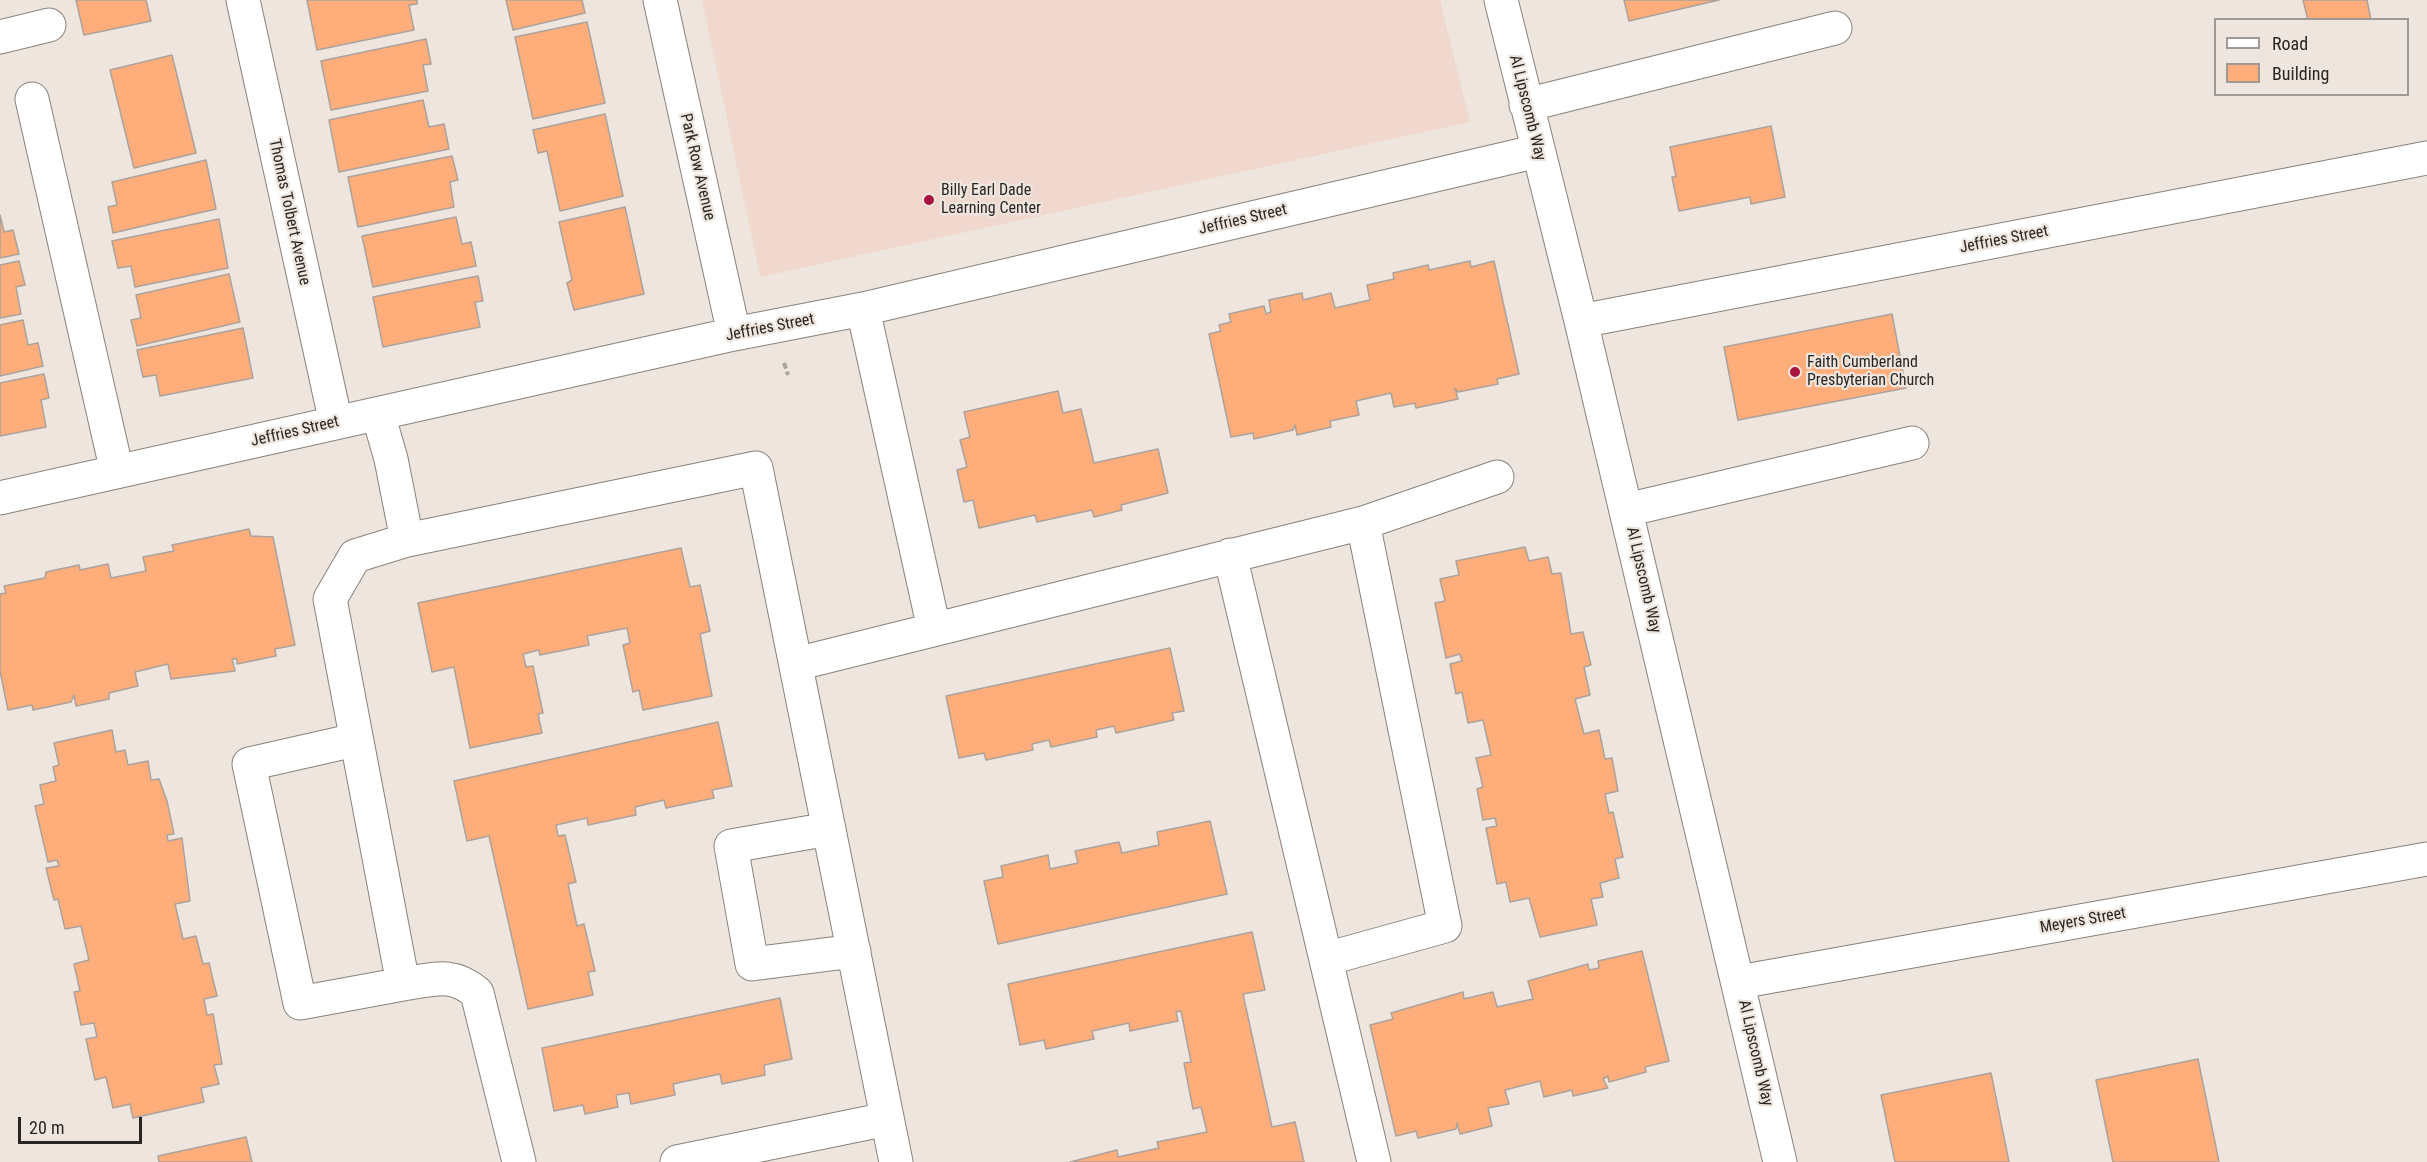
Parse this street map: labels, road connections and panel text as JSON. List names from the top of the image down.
{
  "streets": {
    "street": [
      "Al Lipscomb Way",
      "Park Row Avenue",
      "Thomas Tolbert Avenue",
      "Jeffries Street",
      "Meyers Street"
    ]
  },
  "crossings": [
    ["Al Lipscomb Way", "Jeffries Street"],
    ["Al Lipscomb Way", "Meyers Street"],
    ["Park Row Avenue", "Jeffries Street"],
    ["Thomas Tolbert Avenue", "Jeffries Street"]
  ],
  "places": ["Billy Earl Dade Learning Center", "Faith Cumberland Presbyterian Church"],
  "legend": ["Road", "Building"],
  "scale_bar": "20 m"
}
